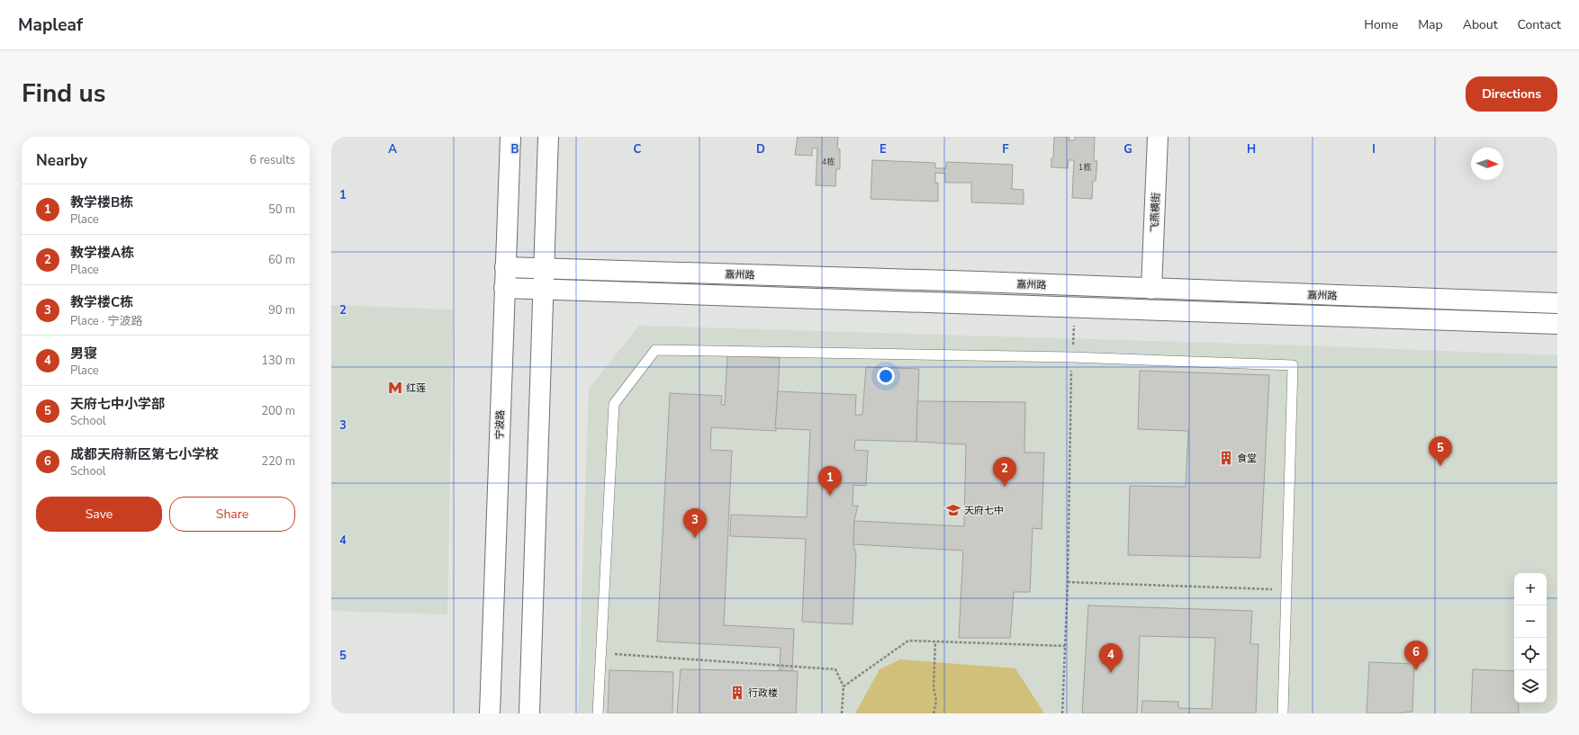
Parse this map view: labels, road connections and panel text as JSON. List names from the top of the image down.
{
  "streets": {
    "street": ["飞燕横街", "嘉州路", "宁波路"]
  },
  "crossings": [
    ["飞燕横街", "嘉州路"],
    ["嘉州路", "宁波路"]
  ],
  "places": {
    "metro station": ["红莲"],
    "building": ["食堂", "行政楼"],
    "school or university": ["天府七中"]
  },
  "house_numbers": ["4栋", "1栋"],
  "north": "right",
  "page": {
    "header": "Mapleaf",
    "nav": [
      "Home",
      "Map",
      "About",
      "Contact"
    ],
    "title": "Find us",
    "buttons": [
      "Directions",
      ["Save", "Share"]
    ],
    "heading": ["Nearby", "6 results"],
    "list": [
      {
        "mark": "1",
        "name": "教学楼B栋",
        "note": "Place",
        "value": "50 m"
      },
      {
        "mark": "2",
        "name": "教学楼A栋",
        "note": "Place",
        "value": "60 m"
      },
      {
        "mark": "3",
        "name": "教学楼C栋",
        "note": "Place · 宁波路",
        "value": "90 m"
      },
      {
        "mark": "4",
        "name": "男寝",
        "note": "Place",
        "value": "130 m"
      },
      {
        "mark": "5",
        "name": "天府七中小学部",
        "note": "School",
        "value": "200 m"
      },
      {
        "mark": "6",
        "name": "成都天府新区第七小学校",
        "note": "School",
        "value": "220 m"
      }
    ],
    "pins": [
      "5",
      "2",
      "1",
      "3",
      "6",
      "4"
    ],
    "map_buttons": ["+", "−"]
  },
  "grid": {
    "columns": [
      "A",
      "B",
      "C",
      "D",
      "E",
      "F",
      "G",
      "H",
      "I"
    ],
    "rows": [
      "1",
      "2",
      "3",
      "4",
      "5"
    ]
  }
}
